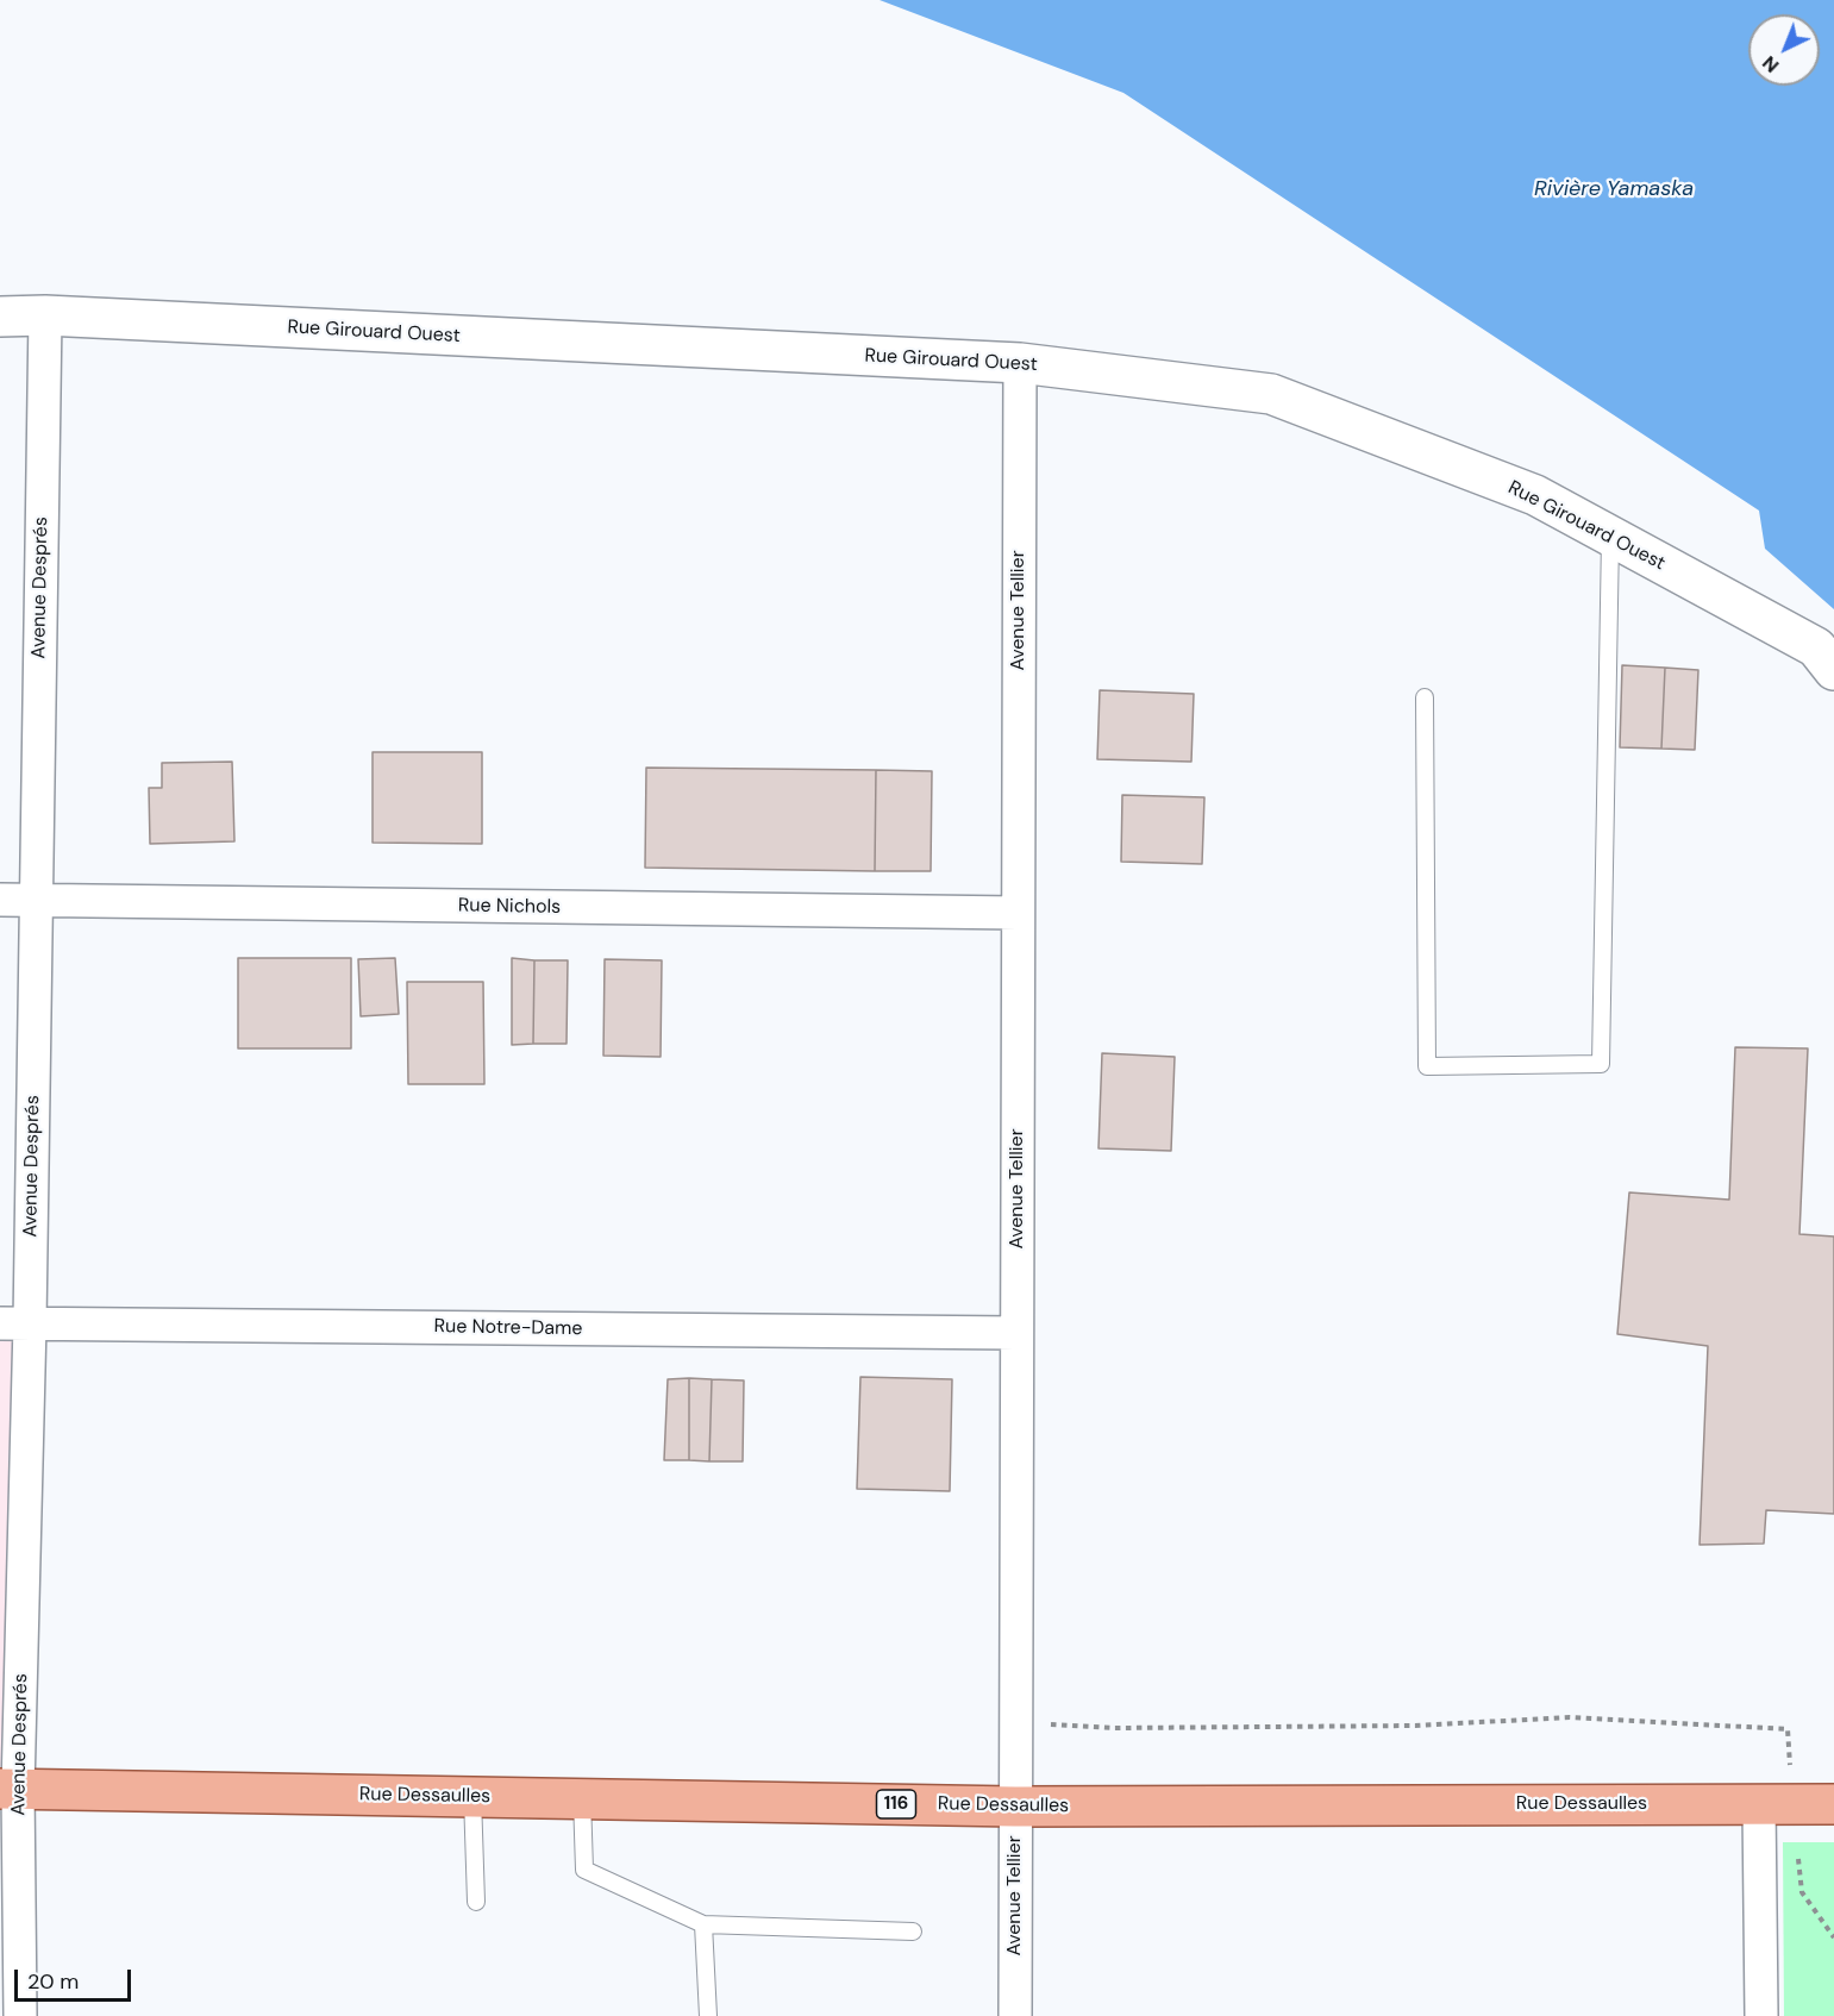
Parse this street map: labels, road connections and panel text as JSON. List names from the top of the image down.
{
  "streets": {
    "main road": ["Rue Dessaulles", "116"],
    "street": [
      "Rue Girouard Ouest",
      "Avenue Després",
      "Avenue Tellier",
      "Rue Nichols",
      "Rue Notre-Dame"
    ]
  },
  "crossings": [
    ["Rue Girouard Ouest", "Avenue Després"],
    ["Rue Girouard Ouest", "Avenue Tellier"],
    ["Avenue Després", "Rue Nichols"],
    ["Avenue Després", "Rue Notre-Dame"],
    ["Avenue Després", "Rue Dessaulles"],
    ["Avenue Tellier", "Rue Nichols"],
    ["Avenue Tellier", "Rue Notre-Dame"],
    ["Avenue Tellier", "Rue Dessaulles"]
  ],
  "water": ["Rivière Yamaska"],
  "scale_bar": "20 m",
  "north": "bottom left"
}
